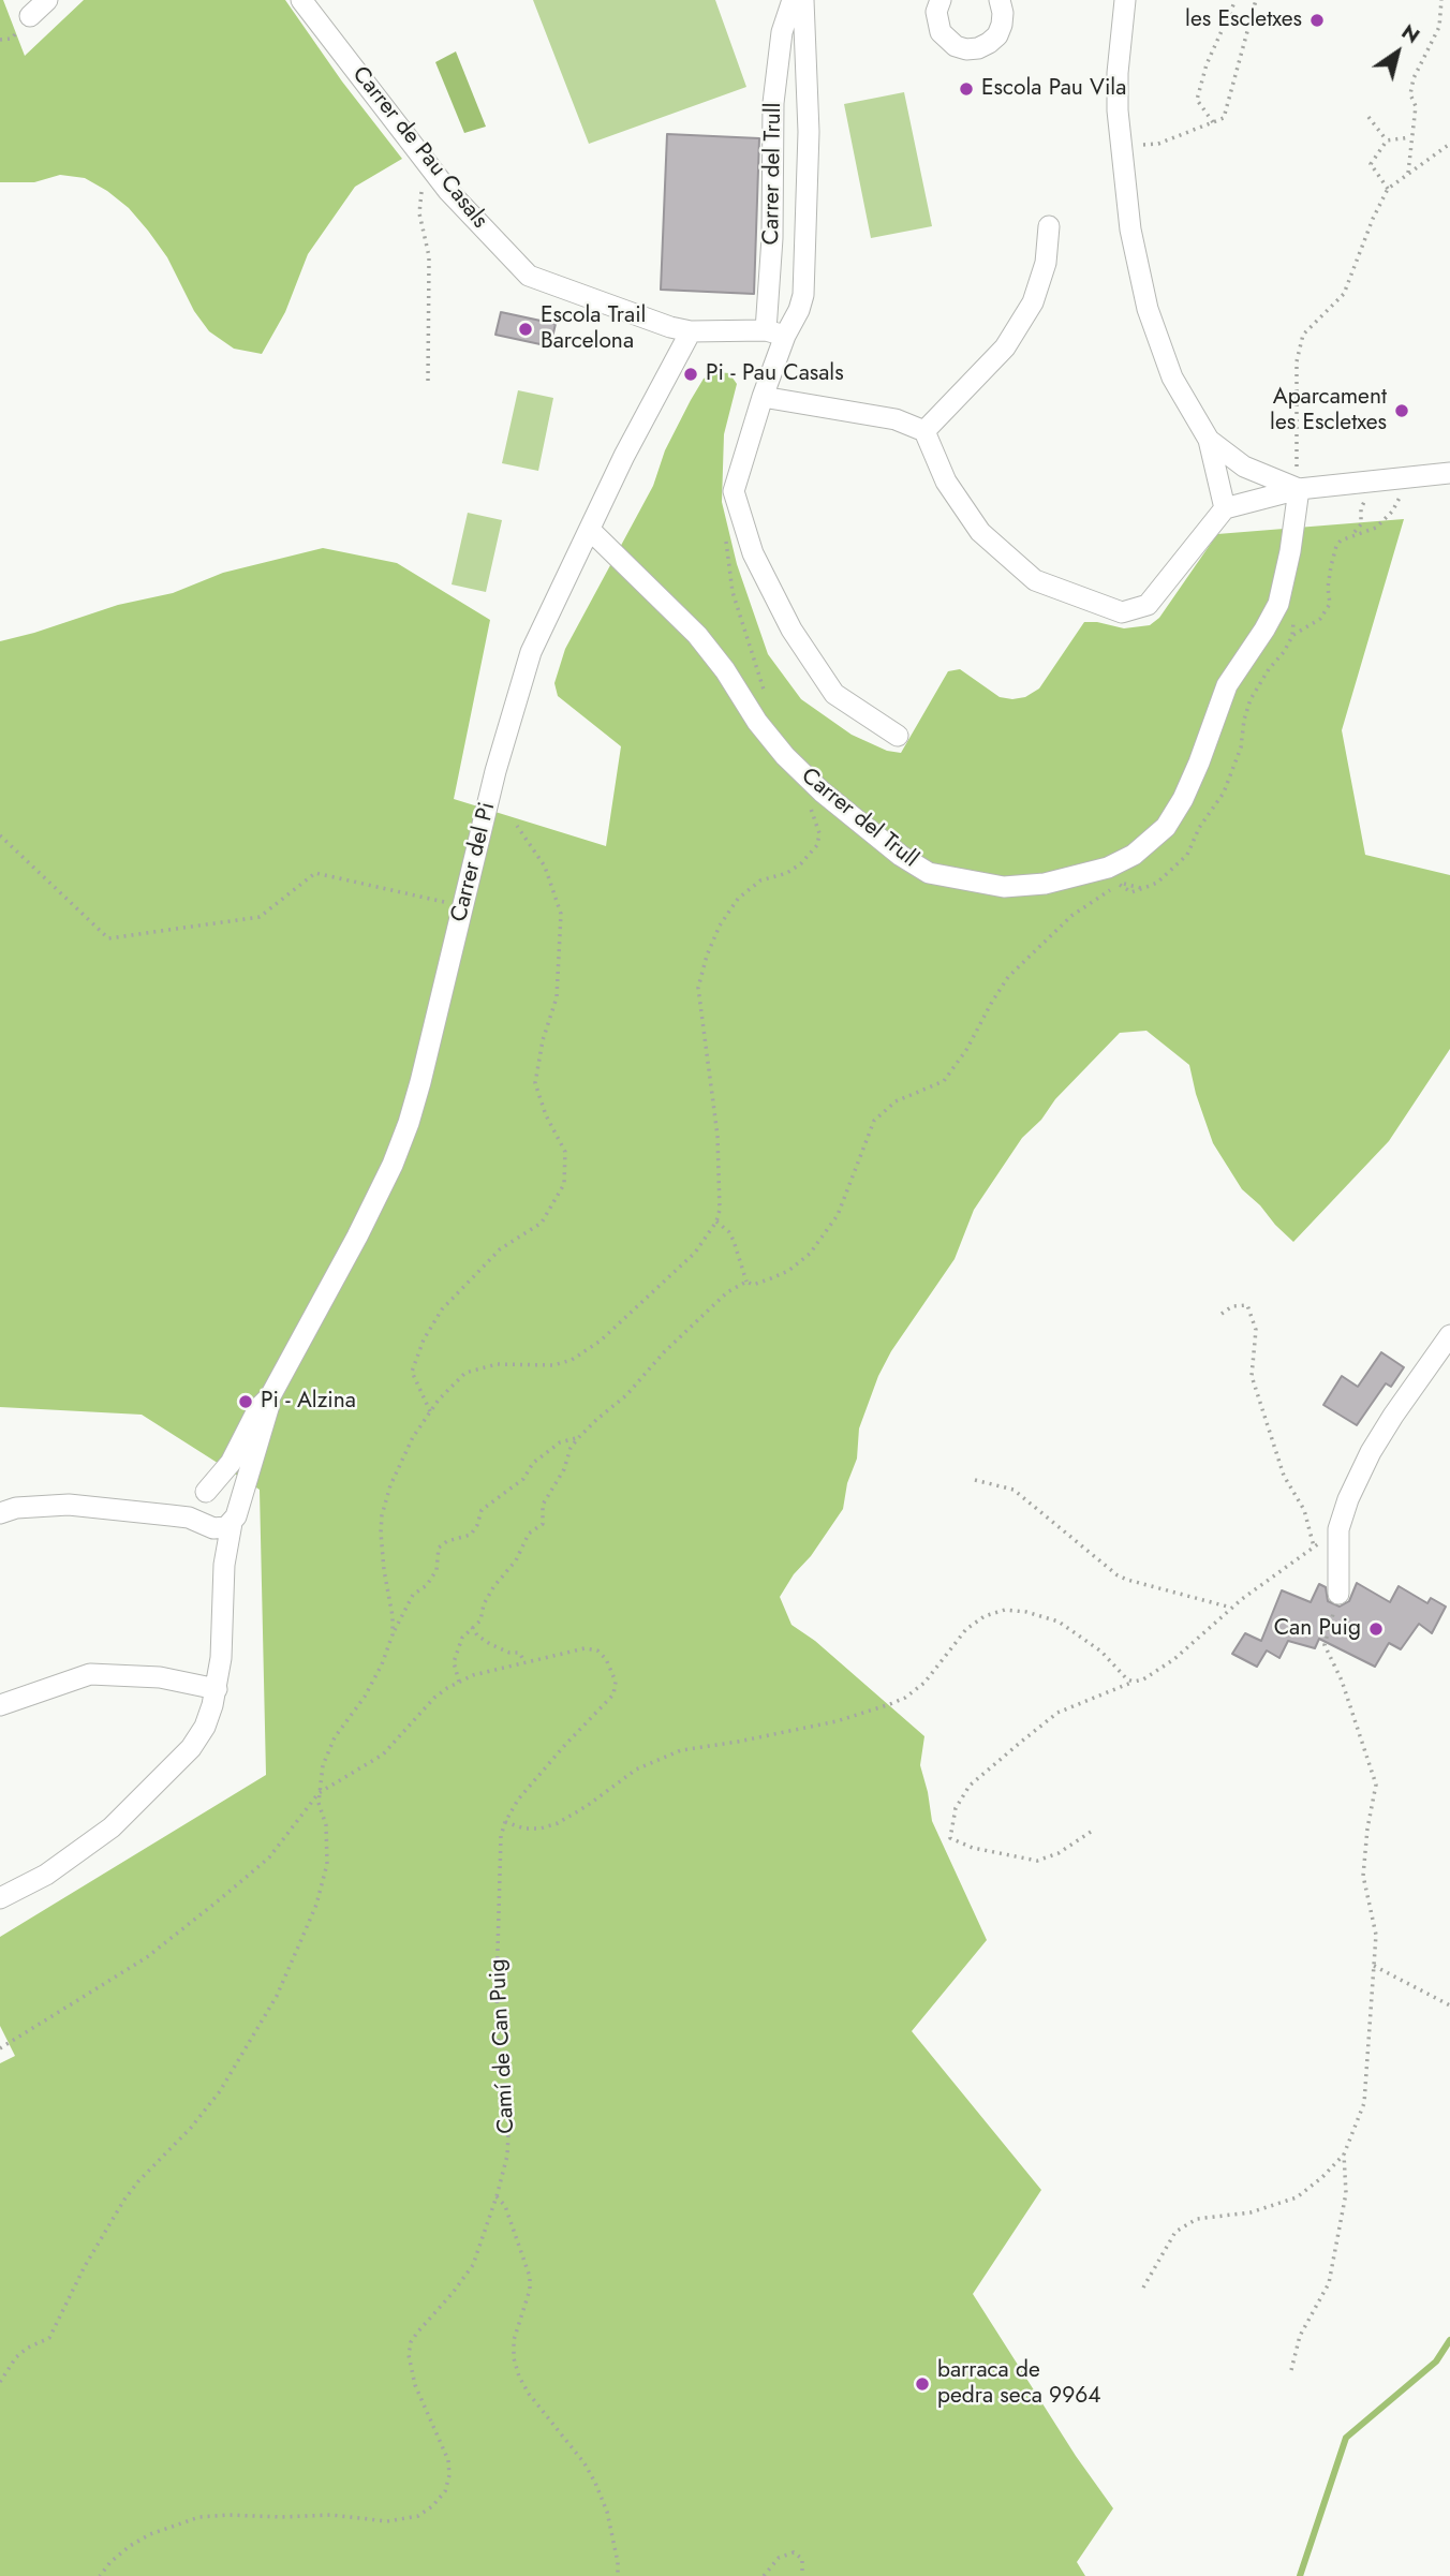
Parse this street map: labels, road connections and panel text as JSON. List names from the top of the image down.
{
  "streets": {
    "street": ["Carrer de Pau Casals", "Carrer del Trull", "Carrer del Pi"],
    "path": ["Camí de Can Puig"]
  },
  "crossings": [
    ["Carrer de Pau Casals", "Carrer del Trull"],
    ["Carrer de Pau Casals", "Carrer del Pi"],
    ["Carrer del Trull", "Carrer del Pi"]
  ],
  "places": [
    "les Escletxes",
    "Escola Pau Vila",
    "Escola Trail Barcelona",
    "Pi - Pau Casals",
    "Aparcament les Escletxes",
    "Pi - Alzina",
    "Can Puig",
    "barraca de pedra seca 9964"
  ],
  "north": "top right"
}
